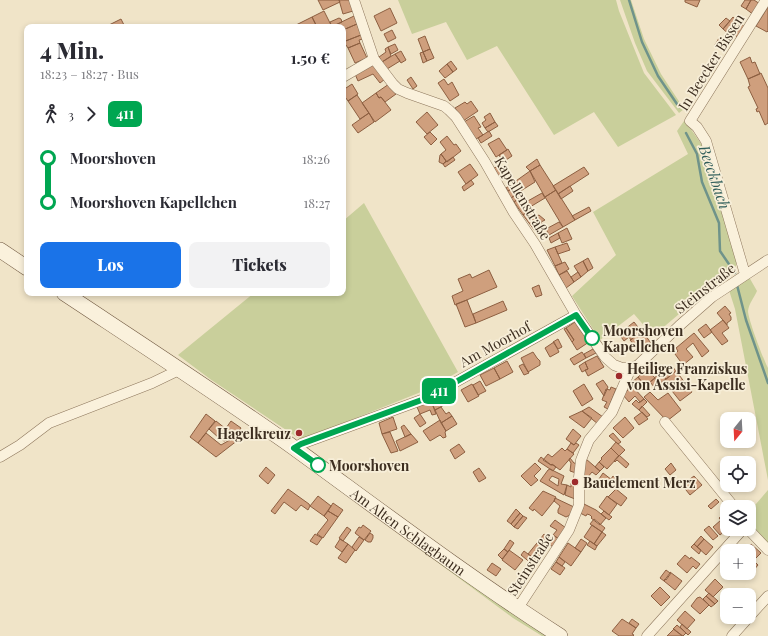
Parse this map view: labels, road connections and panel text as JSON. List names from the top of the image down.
{
  "streets": {
    "main road": ["Am Alten Schlagbaum"],
    "street": [
      "In Beecker Bissen",
      "Kapellenstraße",
      "Steinstraße",
      "Am Moorhof"
    ]
  },
  "crossings": [
    ["In Beecker Bissen", "Steinstraße"],
    ["Kapellenstraße", "Steinstraße"],
    ["Kapellenstraße", "Am Moorhof"],
    ["Steinstraße", "Am Alten Schlagbaum"],
    ["Am Moorhof", "Am Alten Schlagbaum"]
  ],
  "water": ["Beeckbach"],
  "places": [
    "Moorshoven Kapellchen",
    "Heilige Franziskus von Assisi-Kapelle",
    "Hagelkreuz",
    "Moorshoven",
    "Bauelement Merz"
  ],
  "lines": ["bus line 411"],
  "north": "bottom",
  "page": {
    "on_map": "411",
    "heading": ["4 Min.", "18:23 – 18:27 · Bus", "1.50 €"],
    "legs": ["3", "411"],
    "list": [
      {
        "name": "Moorshoven",
        "value": "18:26"
      },
      {
        "name": "Moorshoven Kapellchen",
        "value": "18:27"
      }
    ],
    "buttons": ["Los", "Tickets"],
    "map_buttons": ["+", "−"]
  }
}
